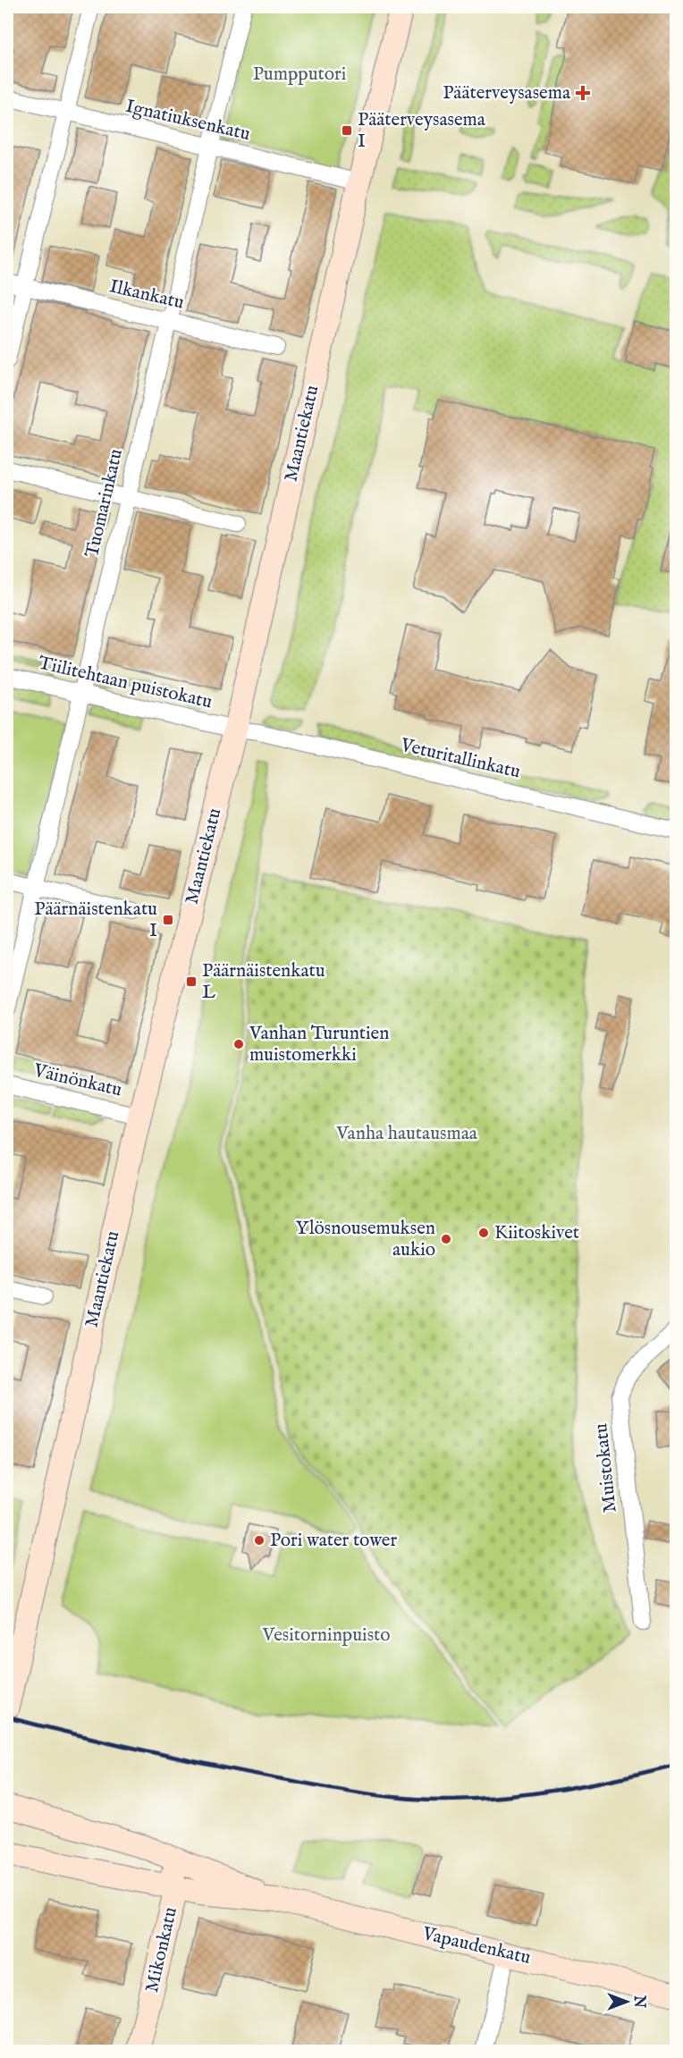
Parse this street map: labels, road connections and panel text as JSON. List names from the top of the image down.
{
  "streets": {
    "main road": ["Maantiekatu", "Vapaudenkatu", "Mikonkatu"],
    "street": [
      "Ignatiuksenkatu",
      "Ilkankatu",
      "Tuomarinkatu",
      "Tiilitehtaan puistokatu",
      "Veturitallinkatu",
      "Väinönkatu",
      "Muistokatu"
    ]
  },
  "crossings": [
    ["Ignatiuksenkatu", "Maantiekatu"],
    ["Ignatiuksenkatu", "Tuomarinkatu"],
    ["Ilkankatu", "Tuomarinkatu"],
    ["Maantiekatu", "Tiilitehtaan puistokatu"],
    ["Maantiekatu", "Veturitallinkatu"],
    ["Maantiekatu", "Väinönkatu"],
    ["Tuomarinkatu", "Tiilitehtaan puistokatu"],
    ["Tiilitehtaan puistokatu", "Veturitallinkatu"],
    ["Vapaudenkatu", "Mikonkatu"]
  ],
  "parks": ["Pumpputori", "Vanha hautausmaa", "Vesitorninpuisto"],
  "places": {
    "health": ["Pääterveysasema"],
    "transit": ["Pääterveysasema I", "Päärnäistenkatu I", "Päärnäistenkatu L"],
    "other": [
      "Vanhan Turuntien muistomerkki",
      "Kiitoskivet",
      "Ylösnousemuksen aukio",
      "Pori water tower"
    ]
  },
  "north": "right"
}
